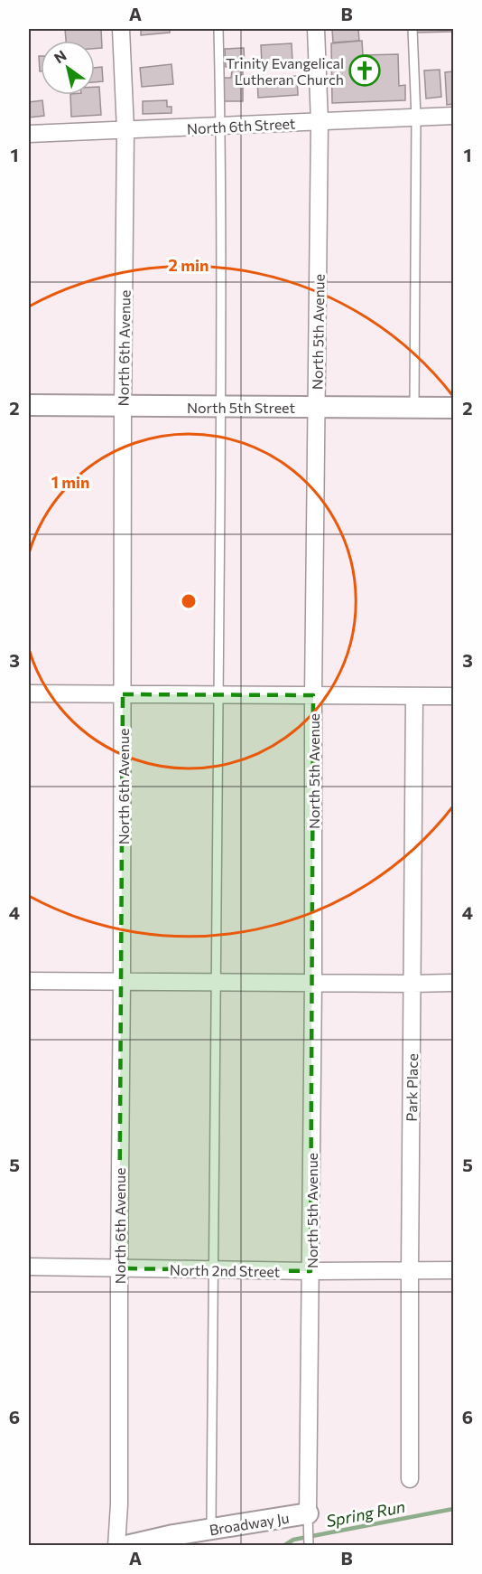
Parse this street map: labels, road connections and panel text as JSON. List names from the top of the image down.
{
  "streets": {
    "street": [
      "North 6th Street",
      "North 5th Avenue",
      "North 6th Avenue",
      "North 5th Street",
      "Park Place",
      "North 2nd Street",
      "Broadway Ju"
    ]
  },
  "crossings": [
    ["North 6th Street", "North 5th Avenue"],
    ["North 6th Street", "North 6th Avenue"],
    ["North 5th Avenue", "North 5th Street"],
    ["North 5th Avenue", "North 2nd Street"],
    ["North 5th Avenue", "Broadway Ju"],
    ["North 6th Avenue", "North 5th Street"],
    ["North 6th Avenue", "North 2nd Street"],
    ["Park Place", "North 2nd Street"]
  ],
  "water": ["Spring Run"],
  "places": {
    "church": ["Trinity Evangelical Lutheran Church"]
  },
  "north": "top left",
  "grid": {
    "columns": ["A", "B"],
    "rows": [
      "1",
      "2",
      "3",
      "4",
      "5",
      "6"
    ]
  },
  "rings": ["2 min", "1 min"]
}
